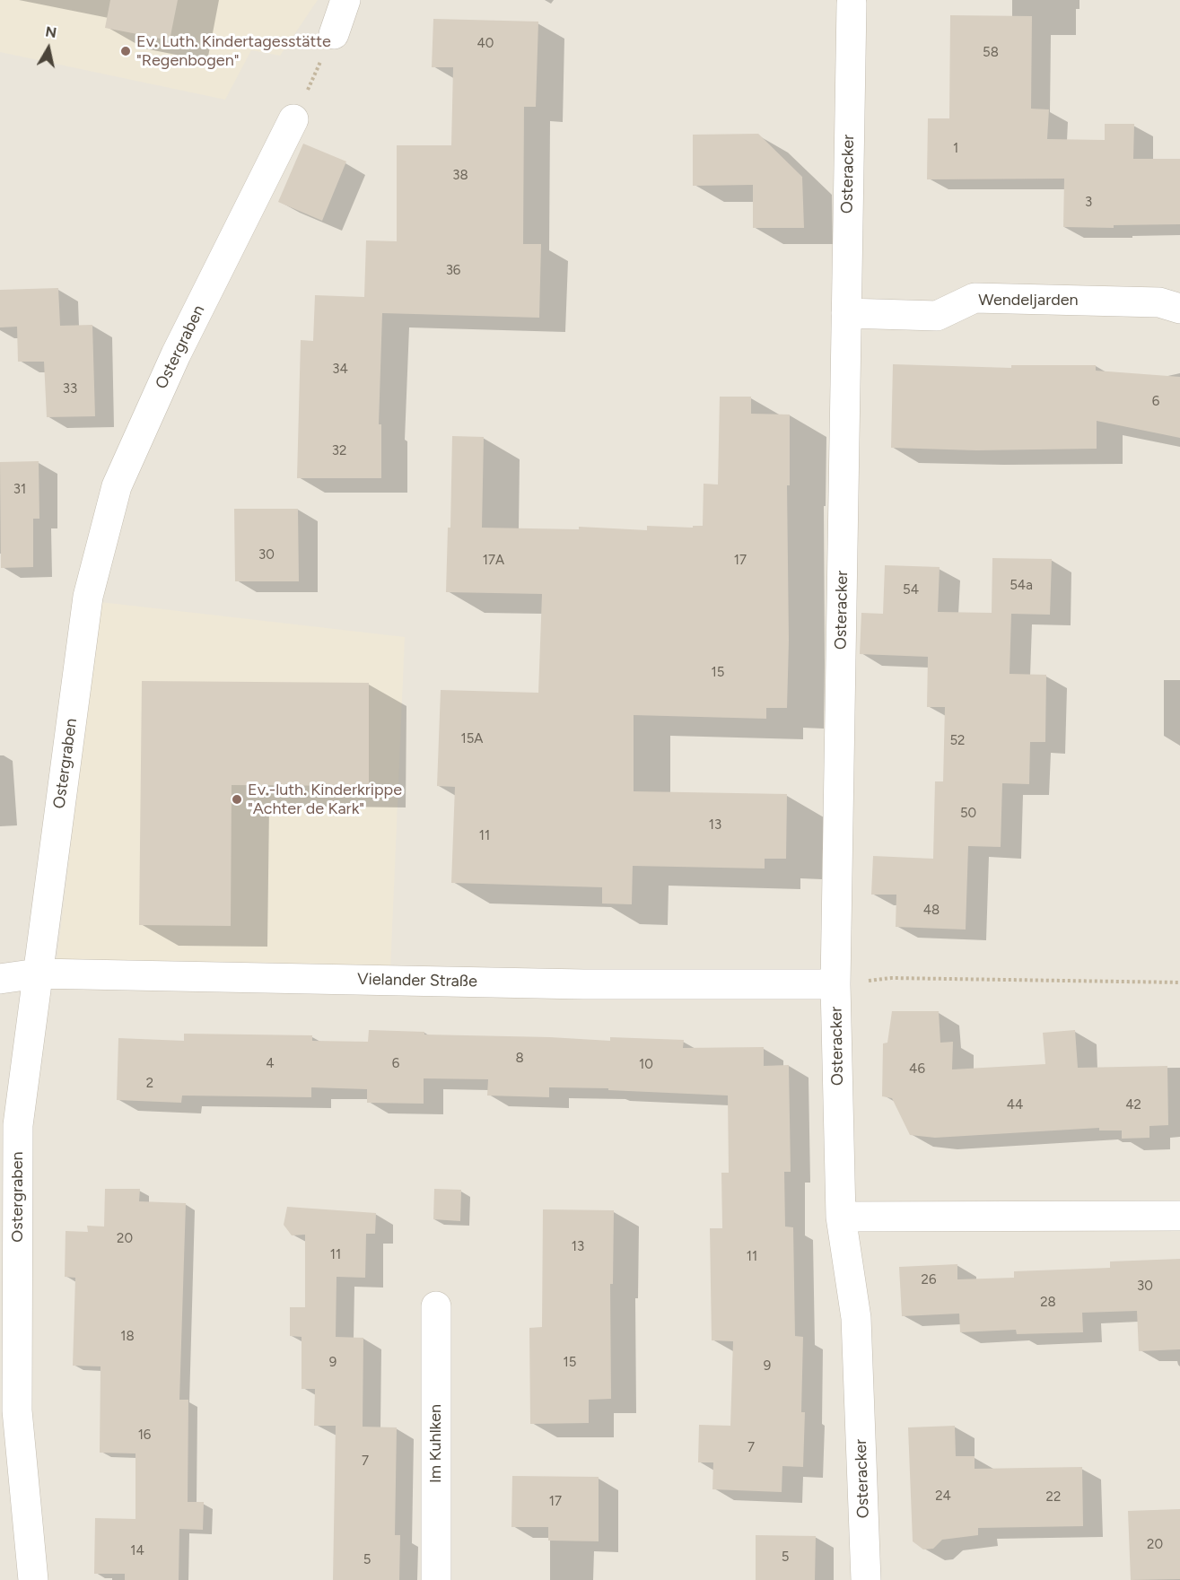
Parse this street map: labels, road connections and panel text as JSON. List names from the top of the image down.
{
  "streets": {
    "street": [
      "Osteracker",
      "Wendeljarden",
      "Ostergraben",
      "Vielander Straße",
      "Im Kuhlken"
    ]
  },
  "crossings": [
    ["Osteracker", "Wendeljarden"],
    ["Osteracker", "Vielander Straße"],
    ["Ostergraben", "Vielander Straße"]
  ],
  "places": ["Ev. Luth. Kindertagesstätte \"Regenbogen\"", "Ev.-luth. Kinderkrippe \"Achter de Kark\""],
  "house_numbers": [
    "40",
    "58",
    "1",
    "38",
    "3",
    "36",
    "34",
    "33",
    "6",
    "32",
    "31",
    "30",
    "17A",
    "17",
    "54a",
    "54",
    "15",
    "15A",
    "52",
    "50",
    "13",
    "11",
    "48",
    "8",
    "4",
    "6",
    "10",
    "46",
    "2",
    "44",
    "42",
    "20",
    "13",
    "11",
    "11",
    "26",
    "30",
    "28",
    "18",
    "9",
    "15",
    "9",
    "16",
    "7",
    "7",
    "24",
    "22",
    "17",
    "20",
    "14",
    "5",
    "5"
  ],
  "north": "top"
}
